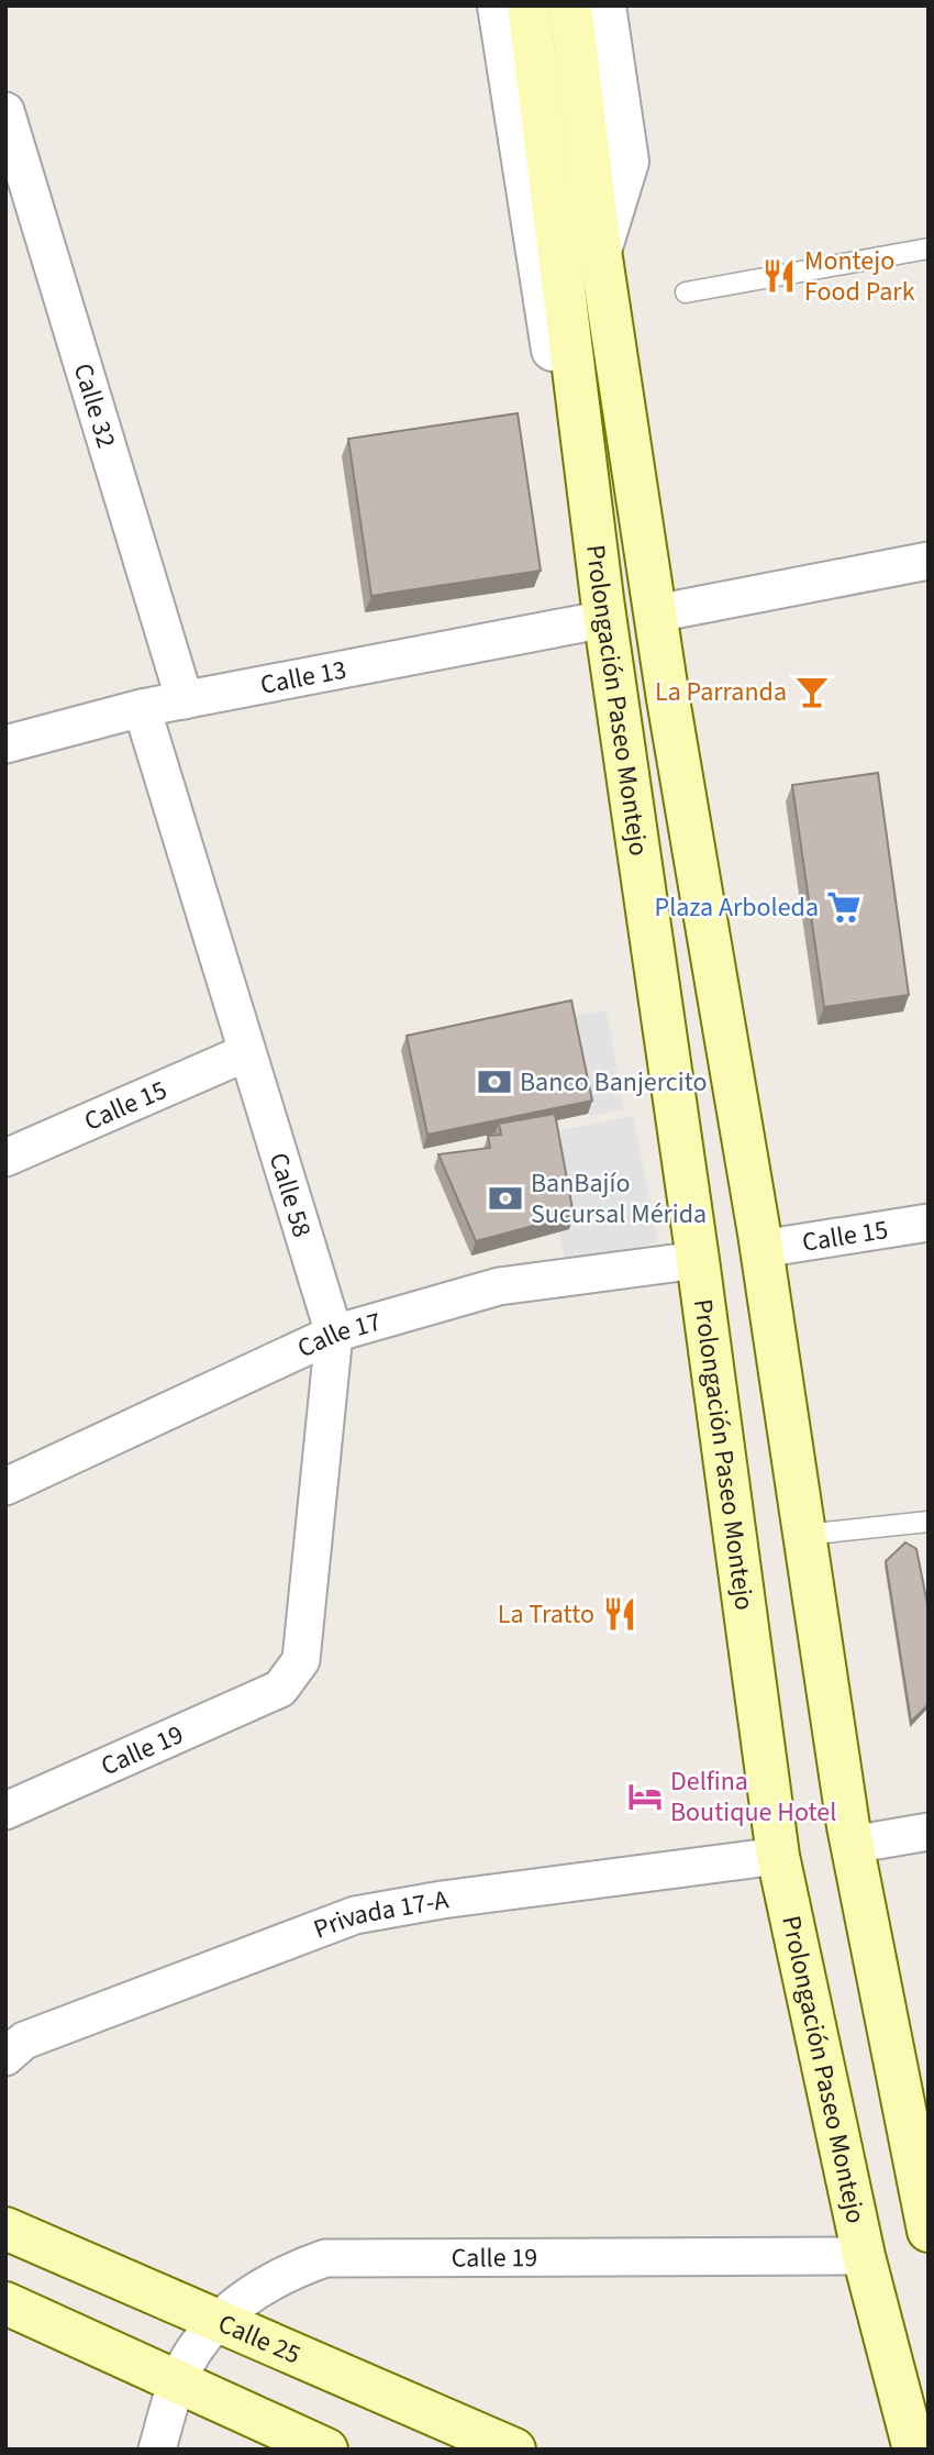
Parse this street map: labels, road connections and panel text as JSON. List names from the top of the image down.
{
  "streets": {
    "main road": ["Prolongación Paseo Montejo", "Calle 25"],
    "street": [
      "Calle 32",
      "Calle 13",
      "Calle 15",
      "Calle 58",
      "Calle 17",
      "Calle 19",
      "Privada 17-A"
    ]
  },
  "crossings": [
    ["Calle 32", "Calle 13"],
    ["Calle 13", "Prolongación Paseo Montejo"],
    ["Calle 13", "Calle 58"],
    ["Prolongación Paseo Montejo", "Calle 15"],
    ["Prolongación Paseo Montejo", "Calle 17"],
    ["Prolongación Paseo Montejo", "Calle 19"],
    ["Prolongación Paseo Montejo", "Privada 17-A"],
    ["Calle 15", "Calle 58"],
    ["Calle 58", "Calle 17"],
    ["Calle 58", "Calle 19"],
    ["Calle 19", "Calle 25"]
  ],
  "places": {
    "restaurant": ["Montejo Food Park", "La Tratto"],
    "bar": ["La Parranda"],
    "supermarket": ["Plaza Arboleda"],
    "bank": ["Banco Banjercito", "BanBajío Sucursal Mérida"],
    "hotel": ["Delfina Boutique Hotel"]
  }
}
